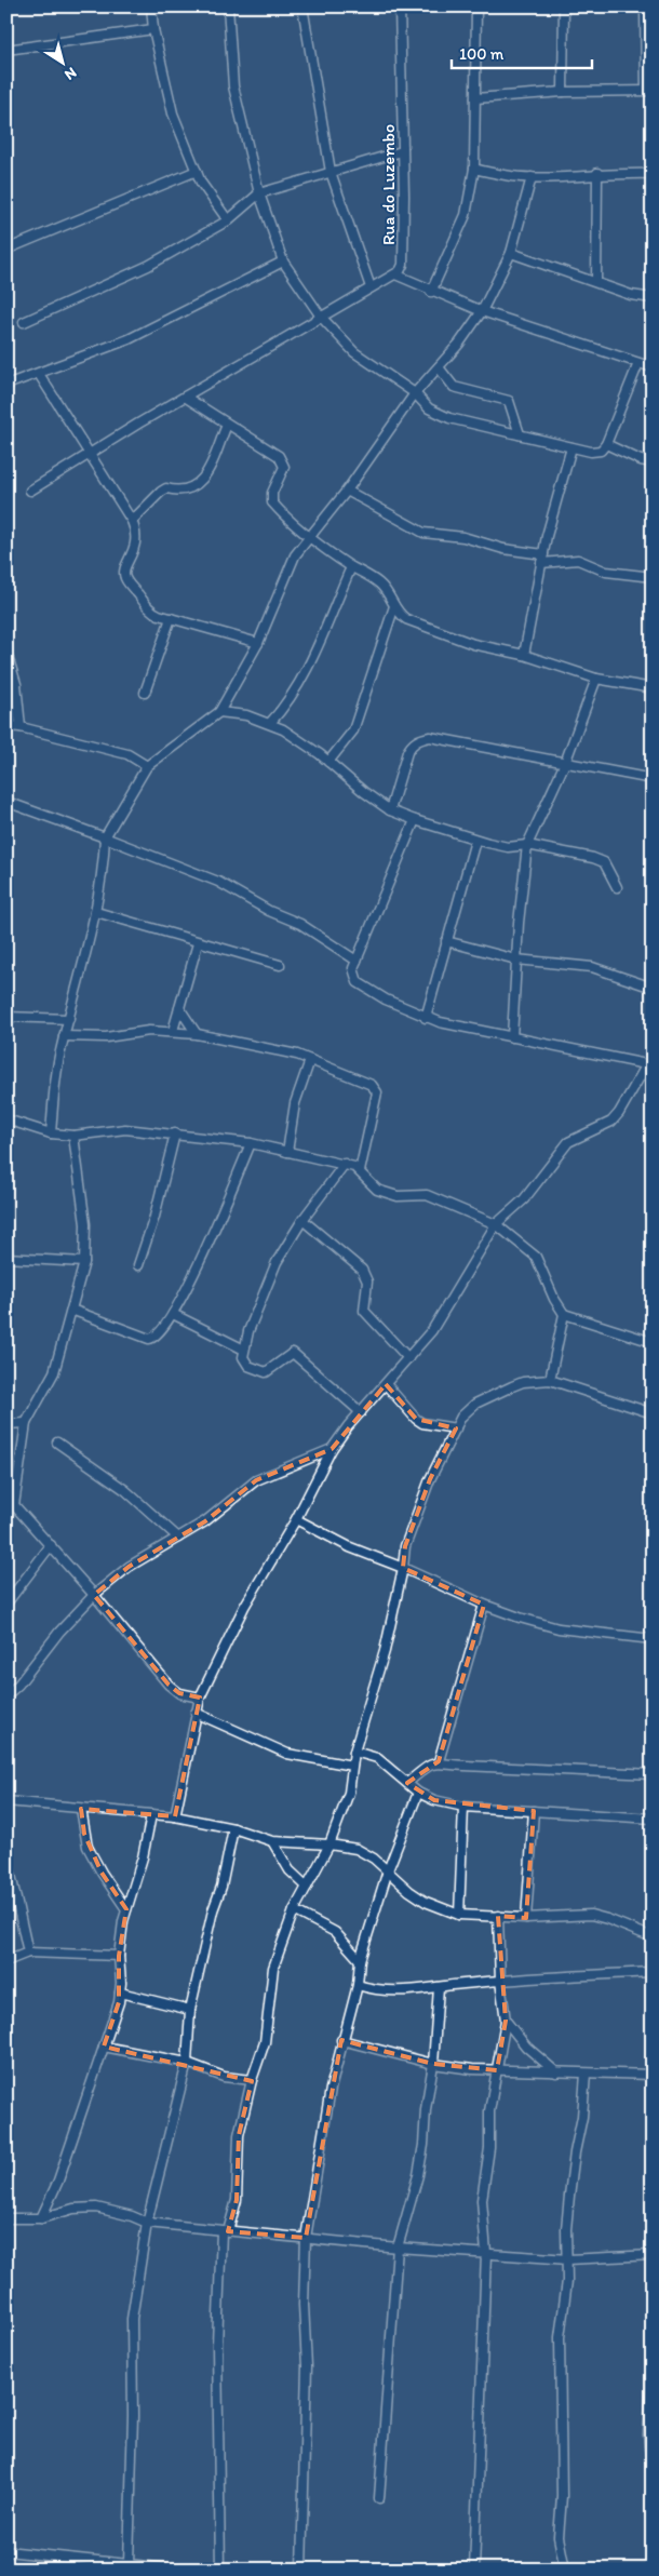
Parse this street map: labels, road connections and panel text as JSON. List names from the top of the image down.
{
  "streets": {
    "street": ["Rua do Luzembo"]
  },
  "scale_bar": "100 m",
  "north": "bottom right"
}
